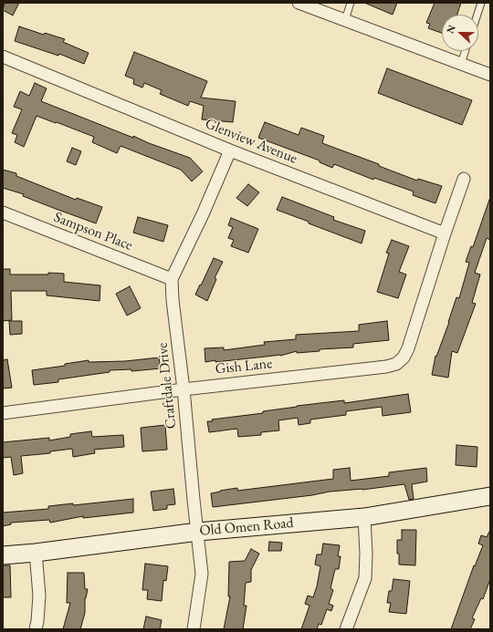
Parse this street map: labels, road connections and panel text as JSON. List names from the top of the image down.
{
  "streets": {
    "street": [
      "Glenview Avenue",
      "Sampson Place",
      "Gish Lane",
      "Craftdale Drive",
      "Old Omen Road"
    ]
  },
  "crossings": [
    ["Glenview Avenue", "Gish Lane"],
    ["Glenview Avenue", "Craftdale Drive"],
    ["Sampson Place", "Craftdale Drive"],
    ["Gish Lane", "Craftdale Drive"],
    ["Craftdale Drive", "Old Omen Road"]
  ],
  "north": "left"
}
